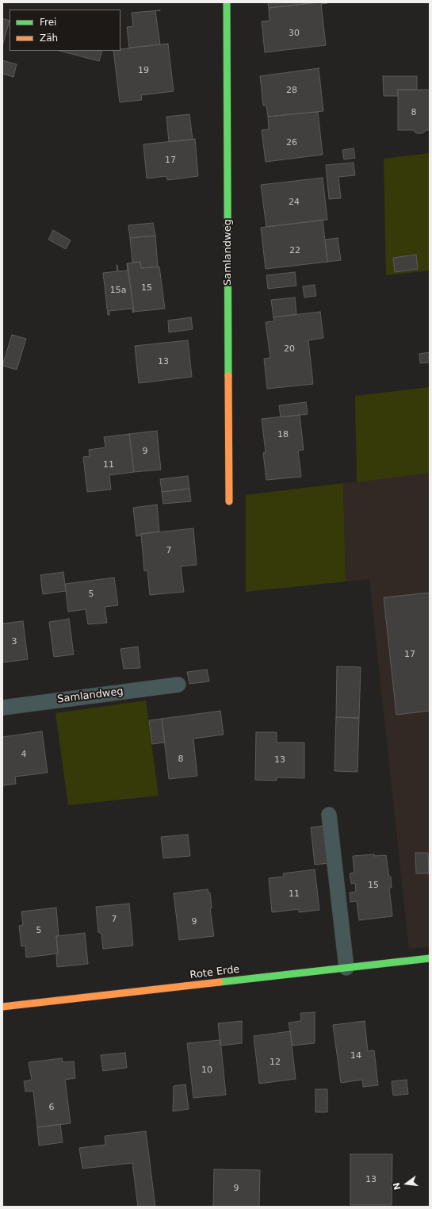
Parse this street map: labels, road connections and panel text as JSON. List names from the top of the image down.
{
  "streets": {
    "street": ["Samlandweg", "Rote Erde"]
  },
  "house_numbers": [
    "30",
    "19",
    "28",
    "8",
    "26",
    "17",
    "24",
    "22",
    "15",
    "15a",
    "20",
    "13",
    "18",
    "9",
    "11",
    "7",
    "5",
    "3",
    "17",
    "4",
    "8",
    "13",
    "15",
    "11",
    "7",
    "9",
    "5",
    "14",
    "12",
    "10",
    "6",
    "13",
    "9"
  ],
  "legend": ["Frei", "Zäh"],
  "north": "left"
}
